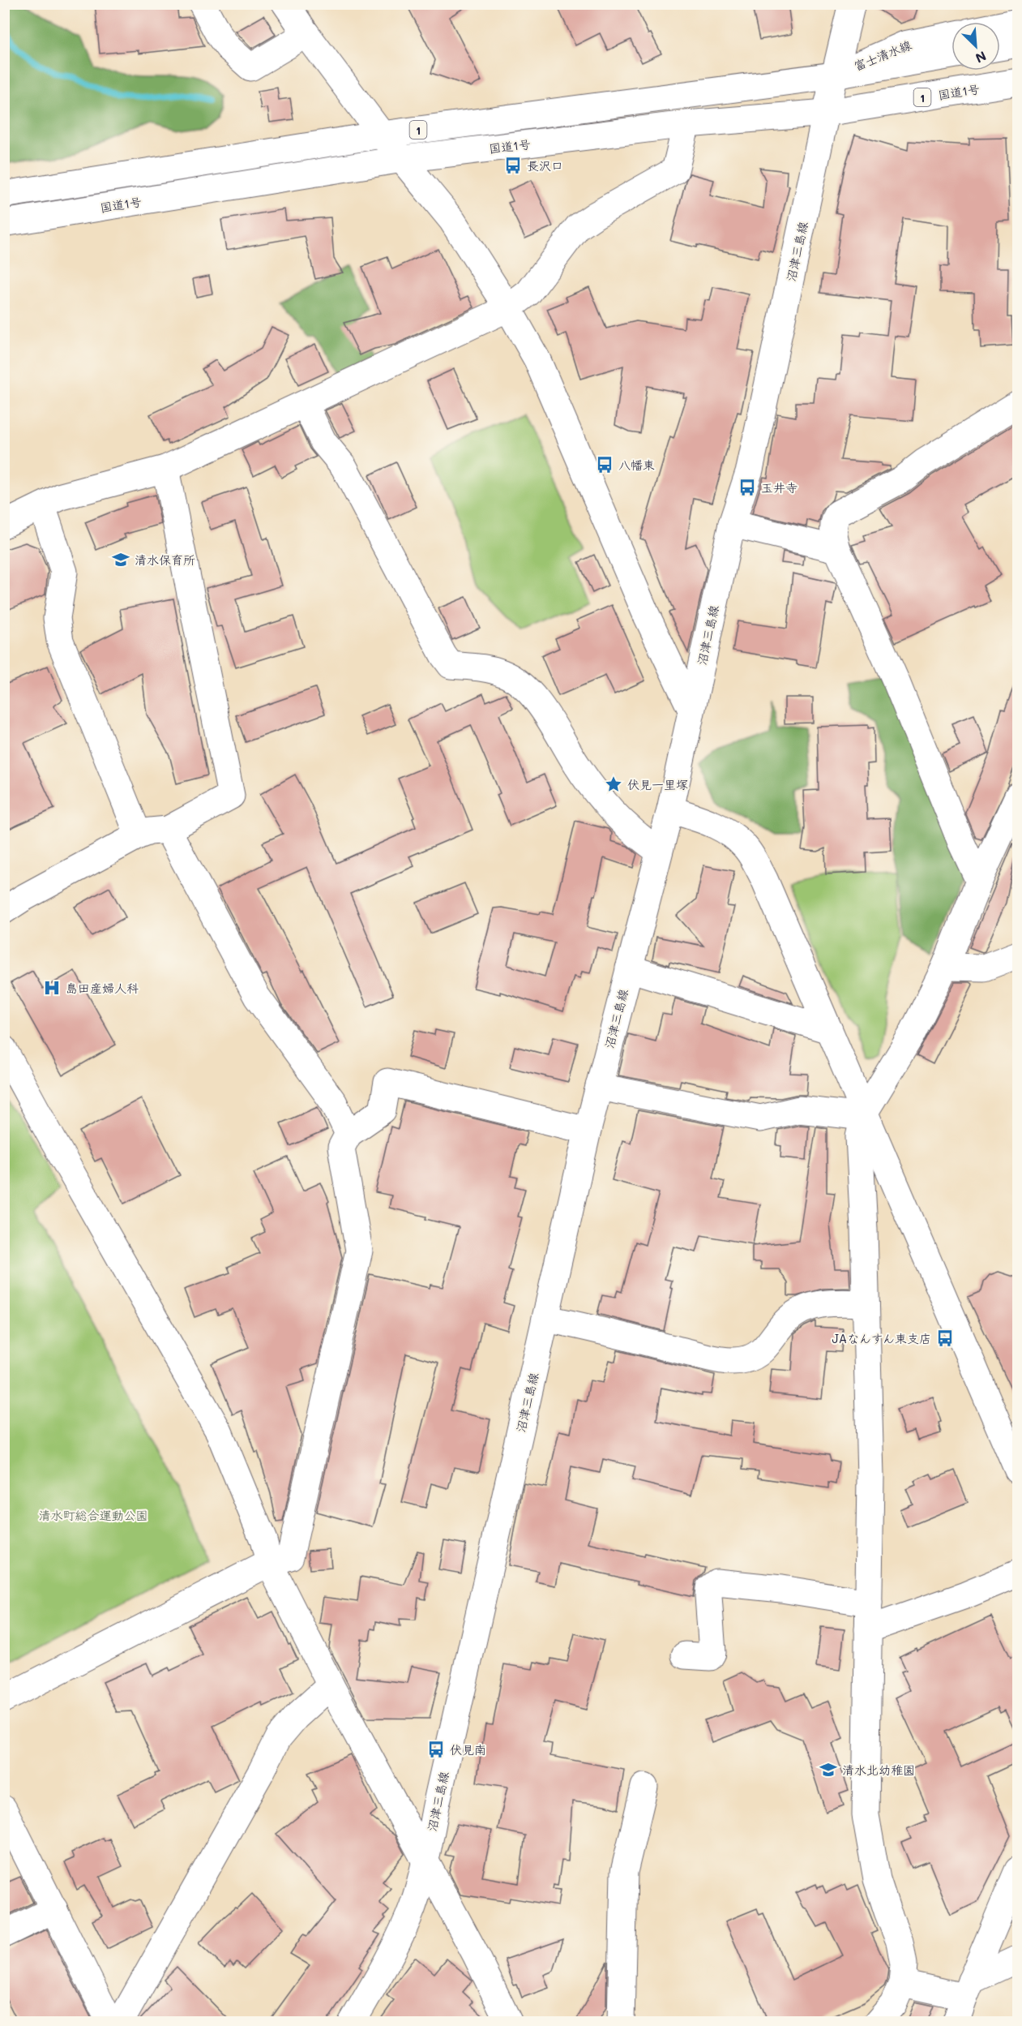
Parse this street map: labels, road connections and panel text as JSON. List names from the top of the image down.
{
  "streets": {
    "main road": [
      "富士清水線",
      "国道1号",
      "1",
      "沼津三島線"
    ]
  },
  "crossings": [
    ["富士清水線", "1"],
    ["富士清水線", "沼津三島線"],
    ["国道1号", "沼津三島線"],
    ["1", "沼津三島線"]
  ],
  "parks": ["清水町総合運動公園"],
  "places": {
    "bus stop": [
      "長沢口",
      "八幡東",
      "玉井寺",
      "JAなんすん東支店",
      "伏見南"
    ],
    "school or university": ["清水保育所", "清水北幼稚園"],
    "place": ["伏見一里塚"],
    "hospital": ["島田産婦人科"]
  },
  "north": "bottom right"
}
